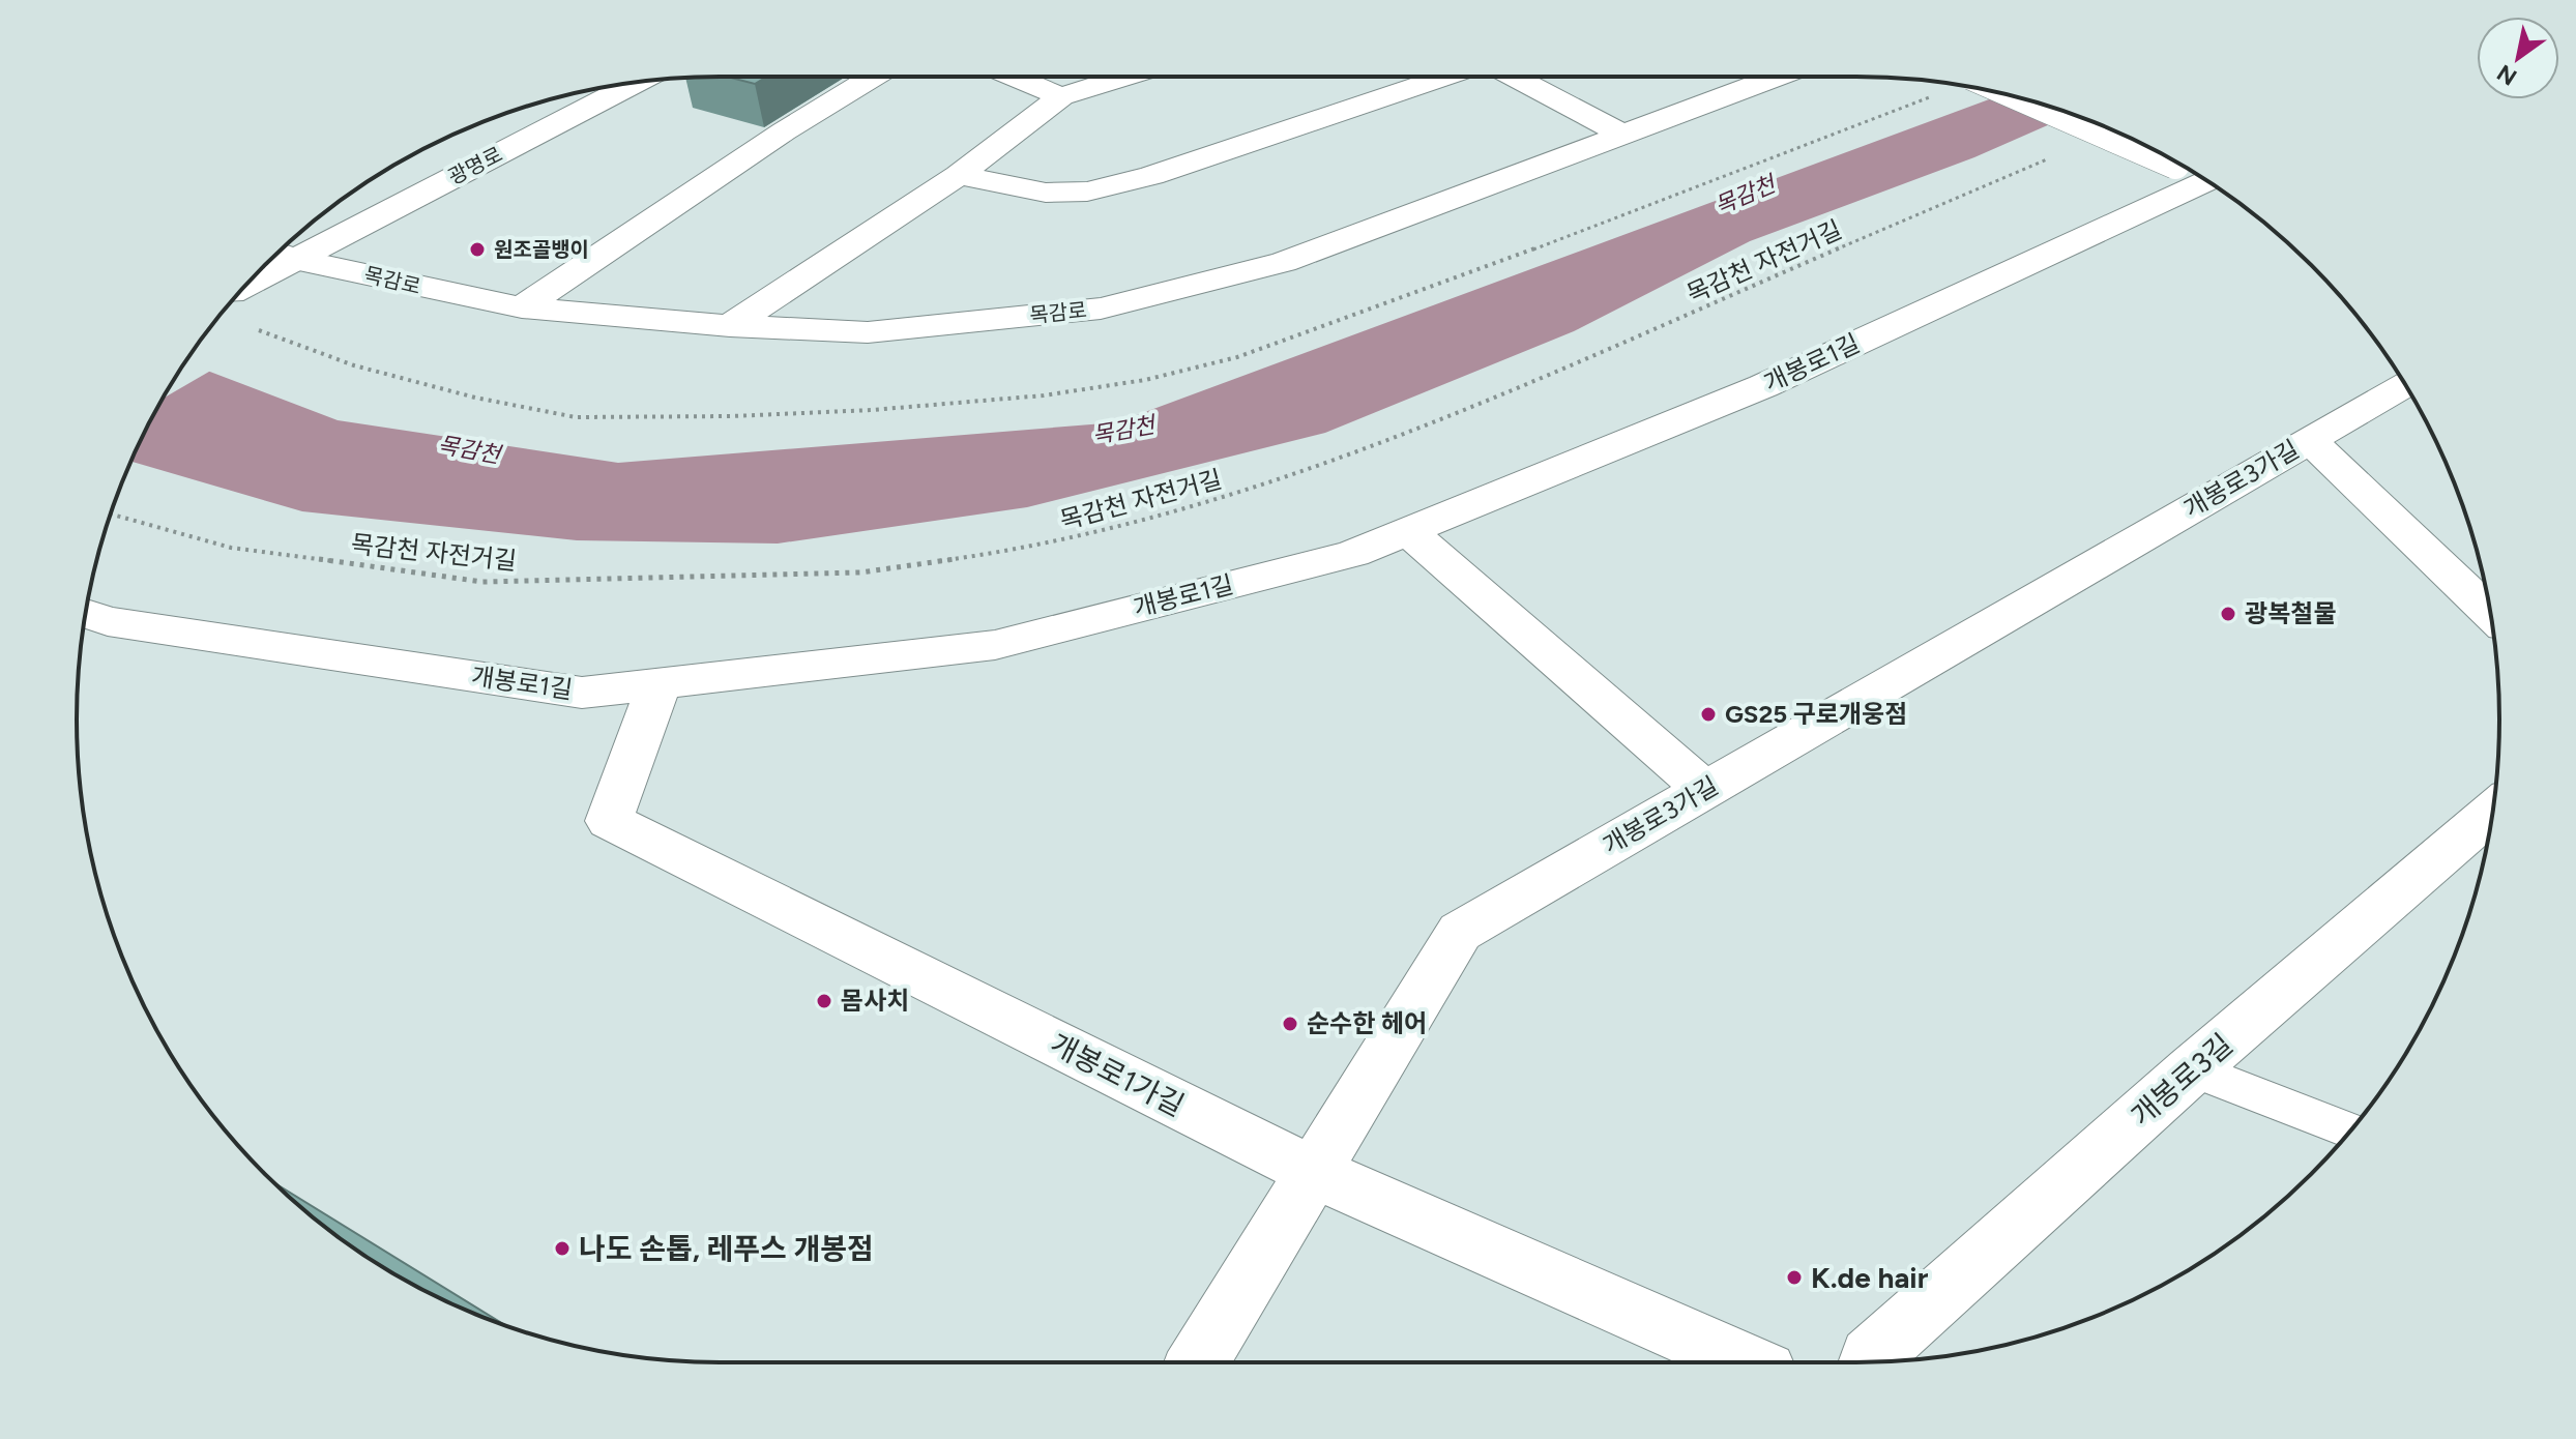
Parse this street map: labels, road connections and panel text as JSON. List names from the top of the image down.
{
  "streets": {
    "street": [
      "광명로",
      "목감로",
      "개봉로1길",
      "개봉로3가길",
      "개봉로1가길",
      "개봉로3길"
    ],
    "path": ["목감천 자전거길"]
  },
  "crossings": [
    ["광명로", "목감로"],
    ["개봉로1길", "개봉로1가길"],
    ["개봉로3가길", "개봉로1가길"]
  ],
  "water": ["목감천"],
  "places": [
    "원조골뱅이",
    "광복철물",
    "GS25 구로개웅점",
    "몸사치",
    "순수한 헤어",
    "나도 손톱, 레푸스 개봉점",
    "K.de hair"
  ],
  "north": "bottom left"
}
